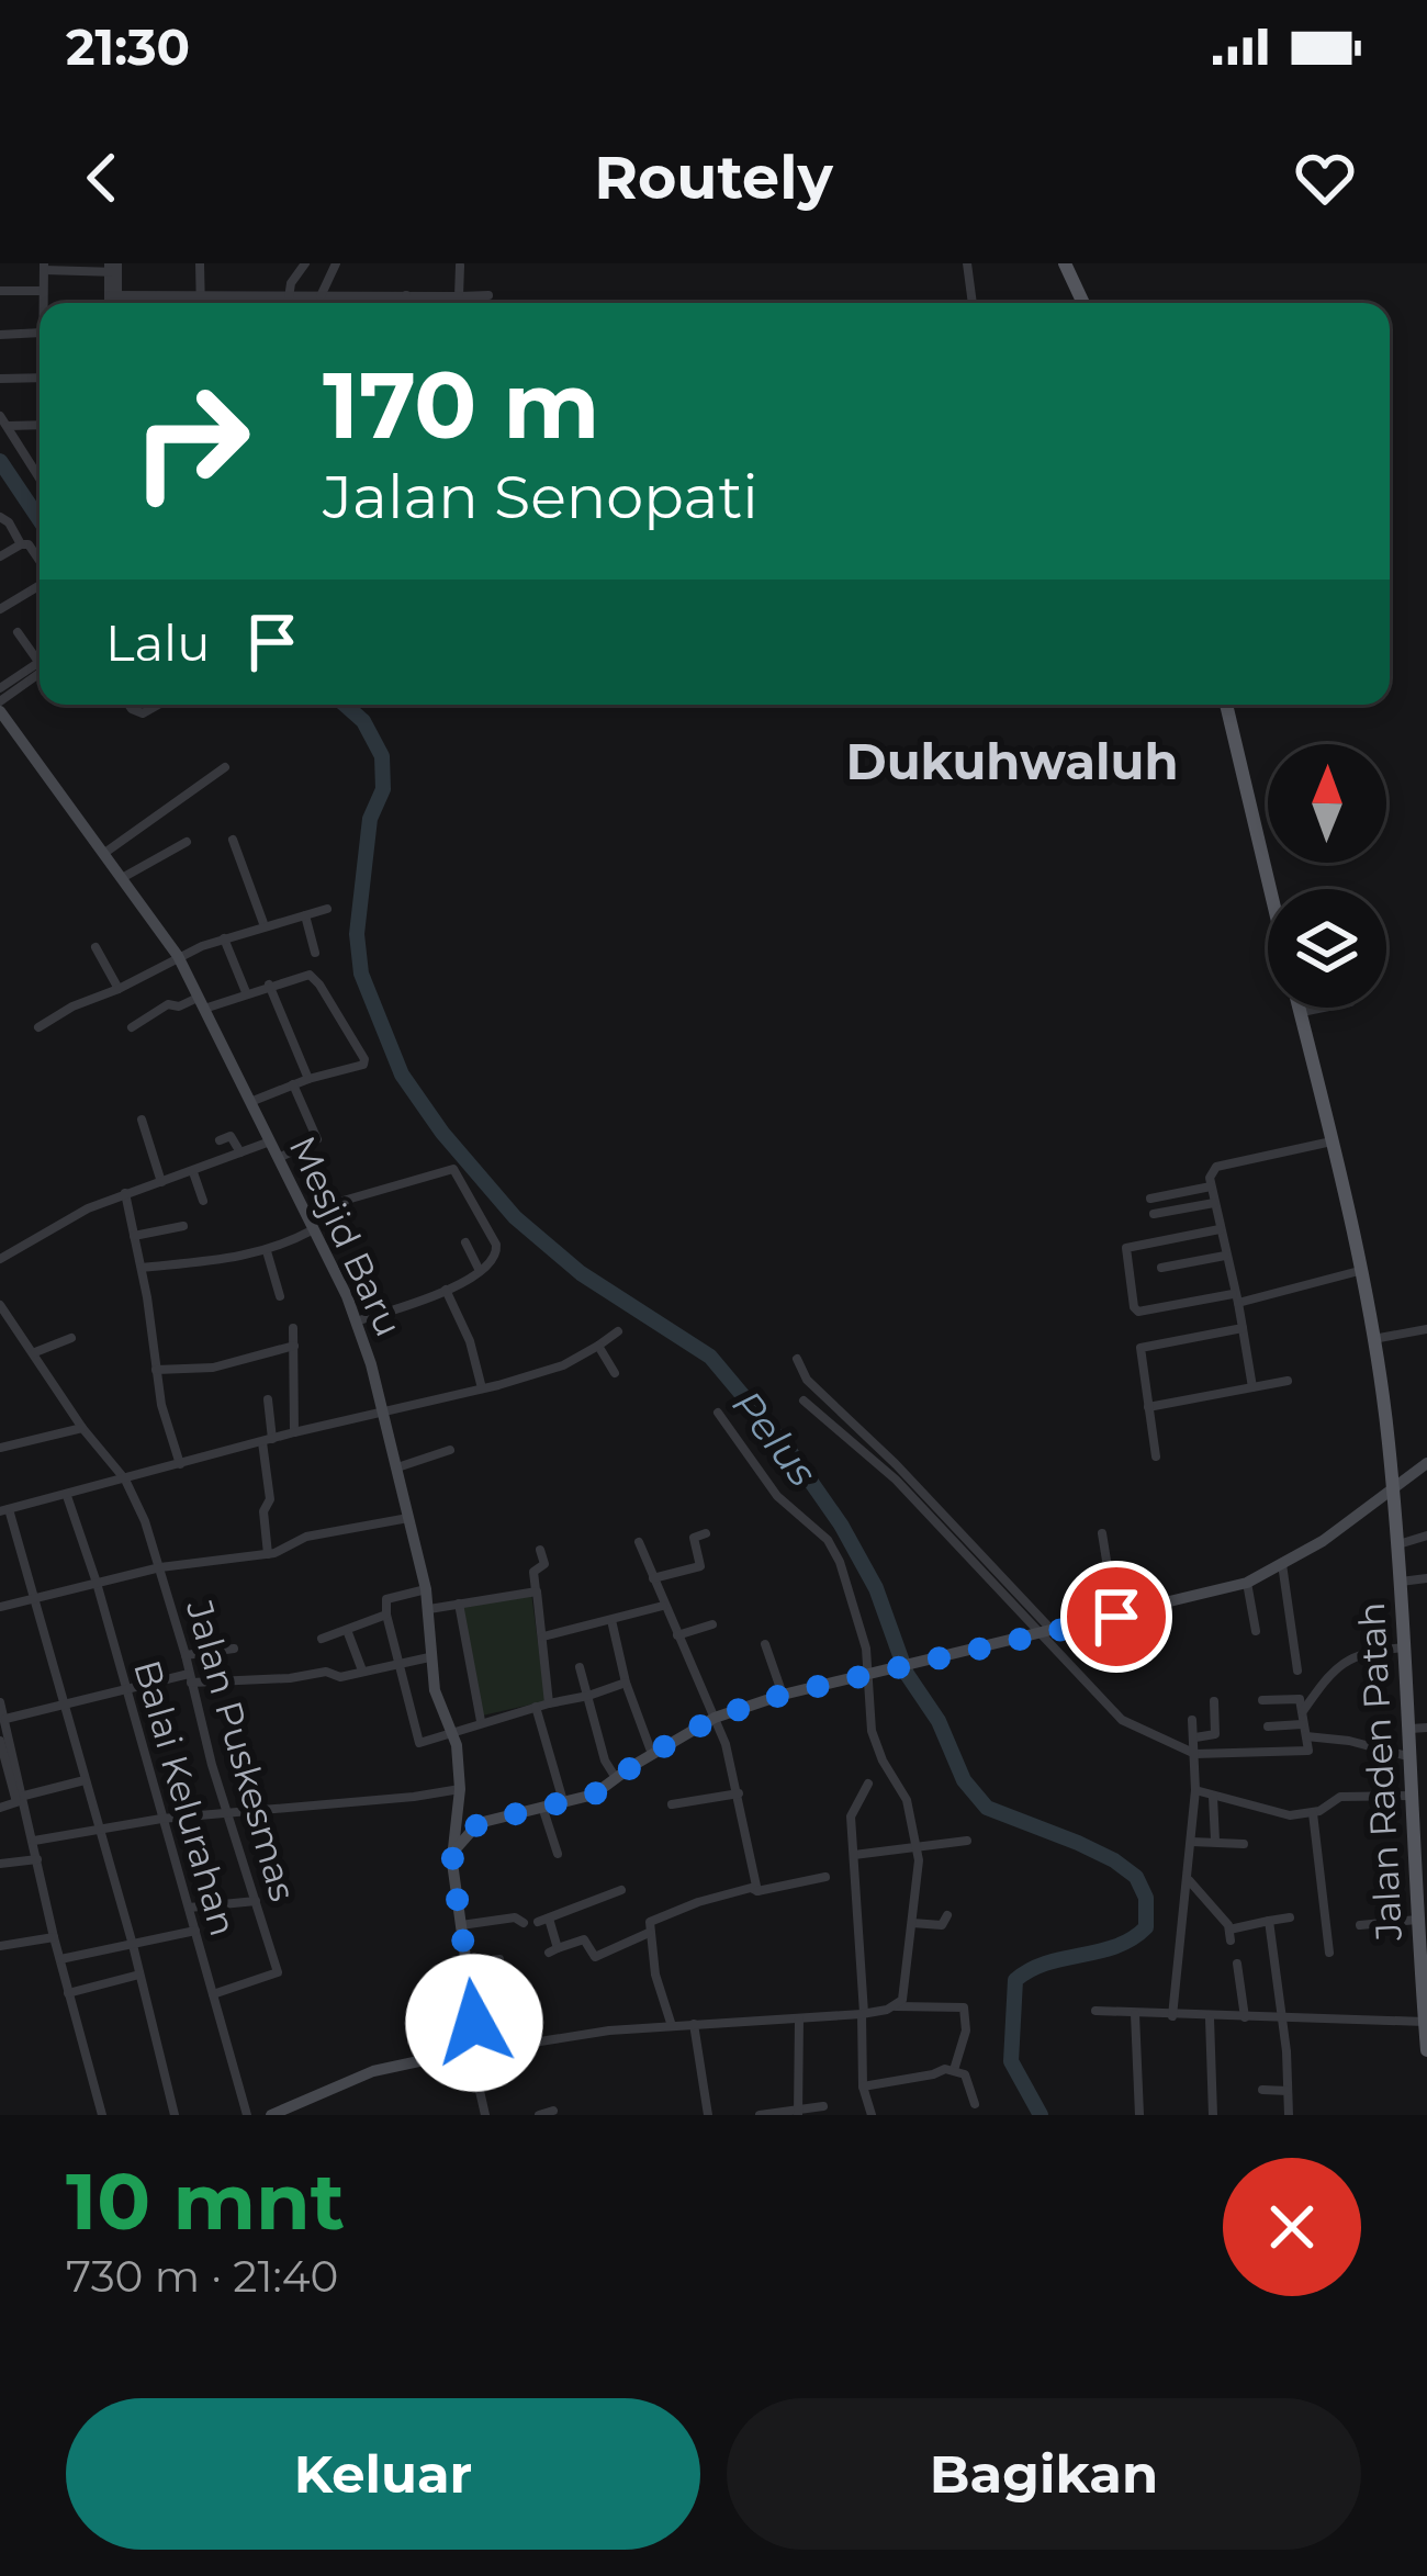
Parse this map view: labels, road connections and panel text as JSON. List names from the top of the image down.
{
  "streets": {
    "main road": ["Mesjid Baru", "Jalan Raden Patah"],
    "street": ["Jalan Puskesmas", "Balai Kelurahan"]
  },
  "crossings": [
    ["Jalan Puskesmas", "Balai Kelurahan"]
  ],
  "districts": ["Dukuhwaluh"],
  "water": ["Pelus"],
  "north": "top",
  "page": {
    "status": "21:30",
    "header": "Routely",
    "turn": ["170 m", "Jalan Senopati"],
    "then": "Lalu",
    "heading": ["10 mnt", "730 m · 21:40"],
    "buttons": ["Keluar", "Bagikan"]
  }
}
